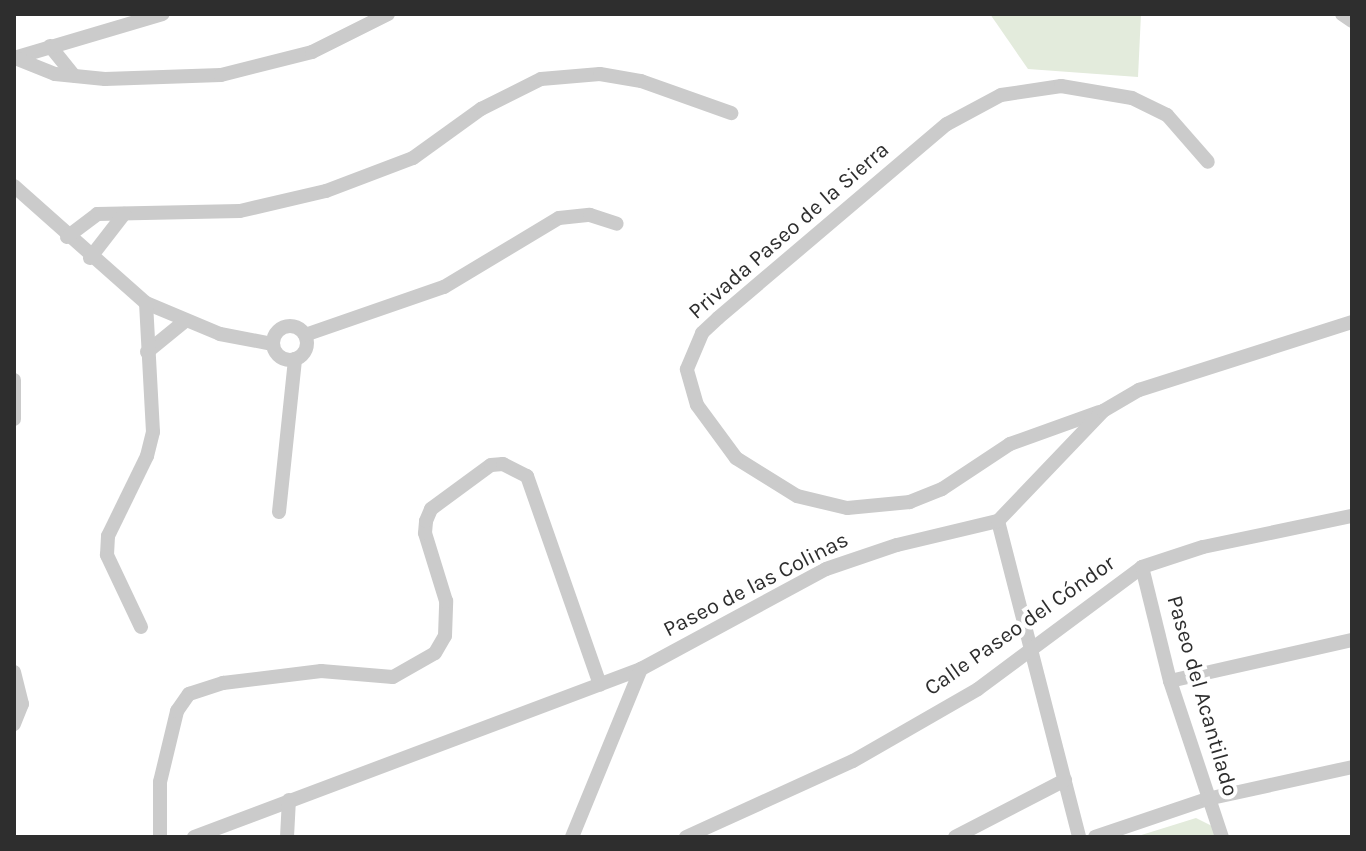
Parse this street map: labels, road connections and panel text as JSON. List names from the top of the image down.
{
  "streets": {
    "street": [
      "Privada Paseo de la Sierra",
      "Paseo de las Colinas",
      "Calle Paseo del Cóndor",
      "Paseo del Acantilado"
    ]
  },
  "crossings": [
    ["Calle Paseo del Cóndor", "Paseo del Acantilado"]
  ]
}
